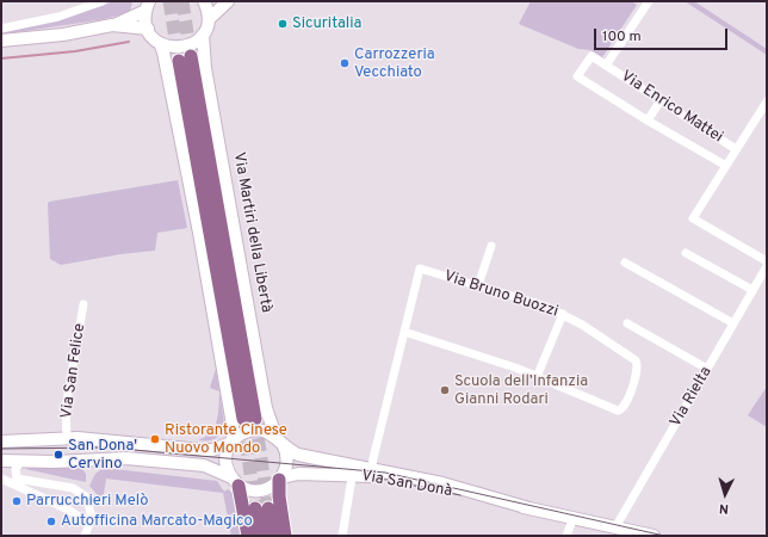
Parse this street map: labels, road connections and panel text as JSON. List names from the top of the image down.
{
  "streets": {
    "main road": ["Via Martiri della Libertà", "Via San Donà"],
    "street": [
      "Via Enrico Mattei",
      "Via Bruno Buozzi",
      "Via San Felice",
      "Via Rielta"
    ]
  },
  "crossings": [
    ["Via Martiri della Libertà", "Via San Donà"],
    ["Via Bruno Buozzi", "Via San Donà"],
    ["Via San Felice", "Via San Donà"],
    ["Via Rielta", "Via San Donà"]
  ],
  "places": [
    "Sicuritalia",
    "Carrozzeria Vecchiato",
    "Scuola dell’Infanzia Gianni Rodari",
    "Ristorante Cinese Nuovo Mondo",
    "San Dona' Cervino",
    "Parrucchieri Melò",
    "Autofficina Marcato-Magico"
  ],
  "scale_bar": "100 m",
  "north": "bottom"
}
